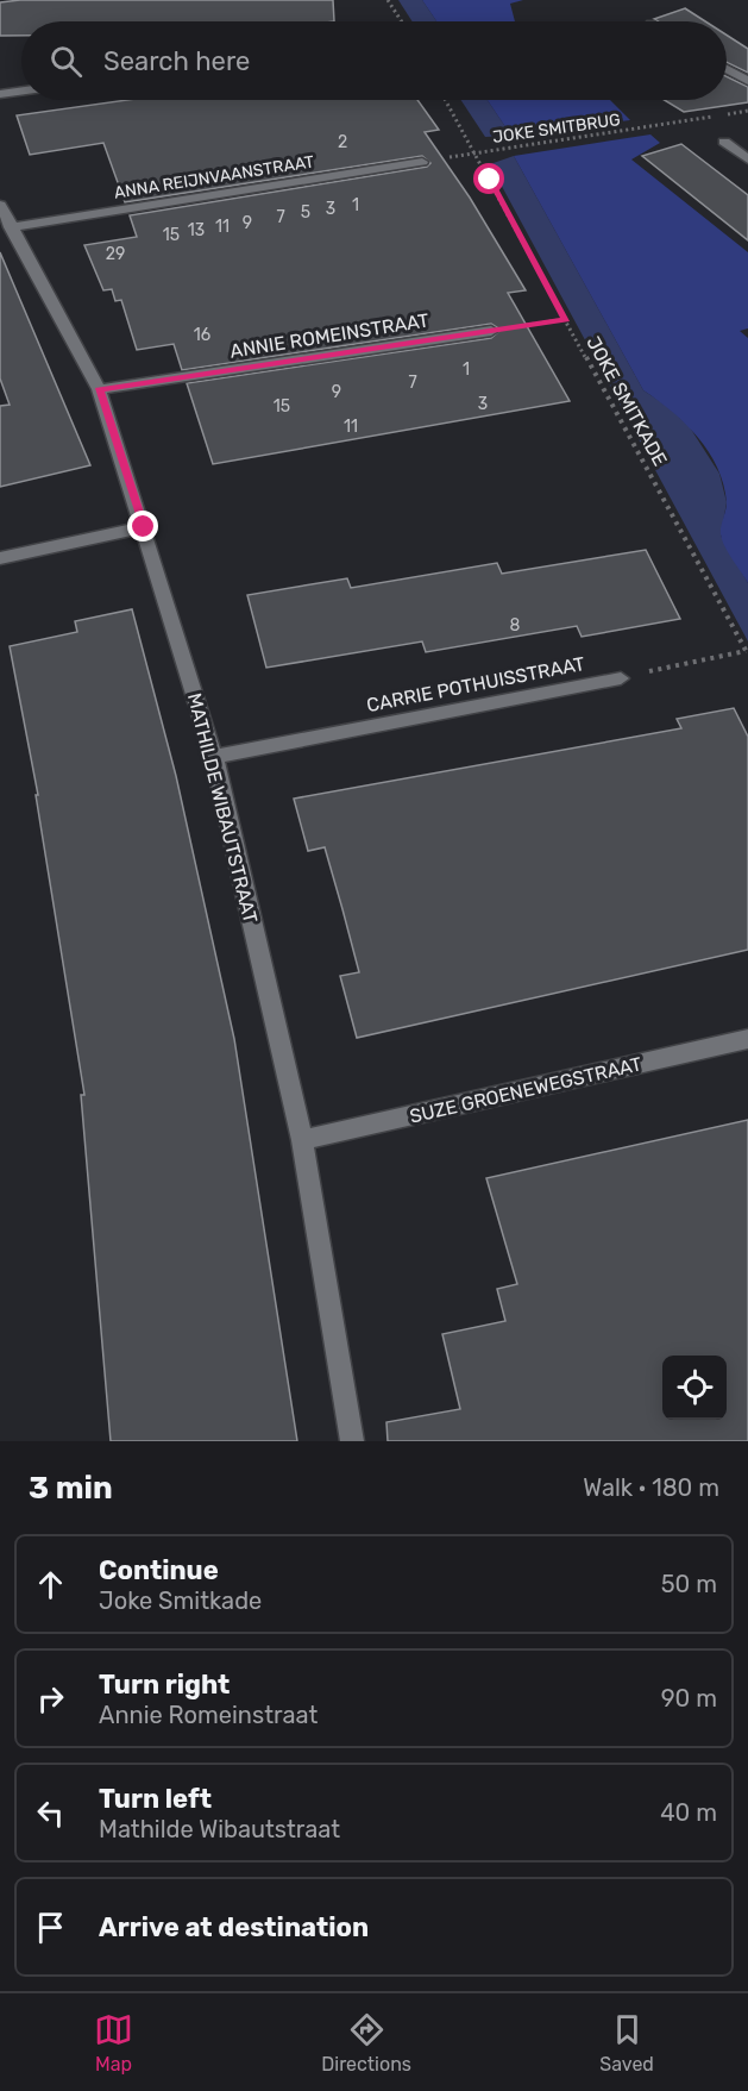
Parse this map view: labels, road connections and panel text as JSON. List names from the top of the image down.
{
  "streets": {
    "street": [
      "ANNA REIJNVAANSTRAAT",
      "ANNIE ROMEINSTRAAT",
      "CARRIE POTHUISSTRAAT",
      "MATHILDE WIBAUTSTRAAT",
      "SUZE GROENEWEGSTRAAT"
    ],
    "path": ["JOKE SMITBRUG", "JOKE SMITKADE"]
  },
  "crossings": [
    ["JOKE SMITBRUG", "JOKE SMITKADE"],
    ["ANNA REIJNVAANSTRAAT", "MATHILDE WIBAUTSTRAAT"],
    ["ANNIE ROMEINSTRAAT", "MATHILDE WIBAUTSTRAAT"],
    ["CARRIE POTHUISSTRAAT", "MATHILDE WIBAUTSTRAAT"],
    ["MATHILDE WIBAUTSTRAAT", "SUZE GROENEWEGSTRAAT"]
  ],
  "house_numbers": [
    "2",
    "1",
    "3",
    "5",
    "7",
    "9",
    "11",
    "13",
    "15",
    "29",
    "16",
    "1",
    "7",
    "9",
    "3",
    "15",
    "11",
    "8"
  ],
  "page": {
    "search": "Search here",
    "heading": ["3 min", "Walk · 180 m"],
    "list": [
      ["Continue", "Joke Smitkade", "50 m"],
      ["Turn right", "Annie Romeinstraat", "90 m"],
      ["Turn left", "Mathilde Wibautstraat", "40 m"],
      "Arrive at destination"
    ],
    "nav": ["Map", "Directions", "Saved"]
  }
}
